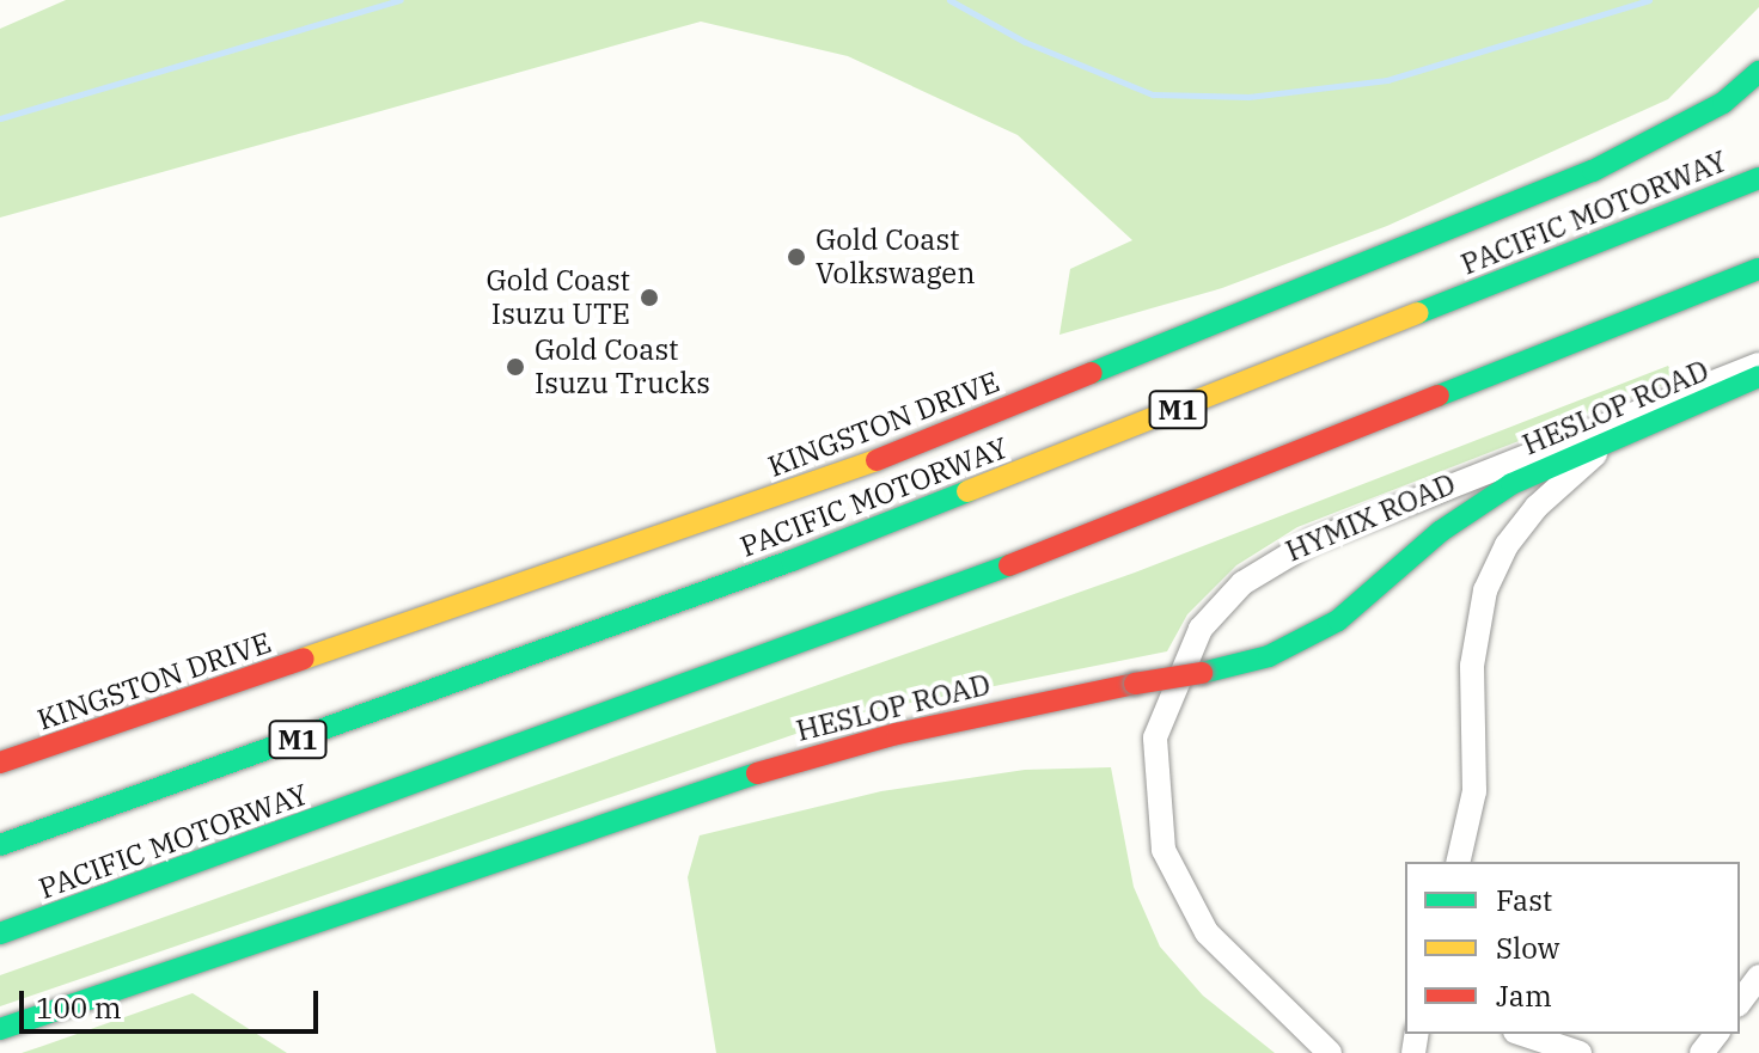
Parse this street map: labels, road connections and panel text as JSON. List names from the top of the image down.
{
  "streets": {
    "main road": [
      "PACIFIC MOTORWAY",
      "HESLOP ROAD",
      "M1",
      "KINGSTON DRIVE"
    ],
    "street": ["HYMIX ROAD"]
  },
  "places": ["Gold Coast Volkswagen", "Gold Coast Isuzu UTE", "Gold Coast Isuzu Trucks"],
  "legend": ["Fast", "Slow", "Jam"],
  "scale_bar": "100 m"
}
